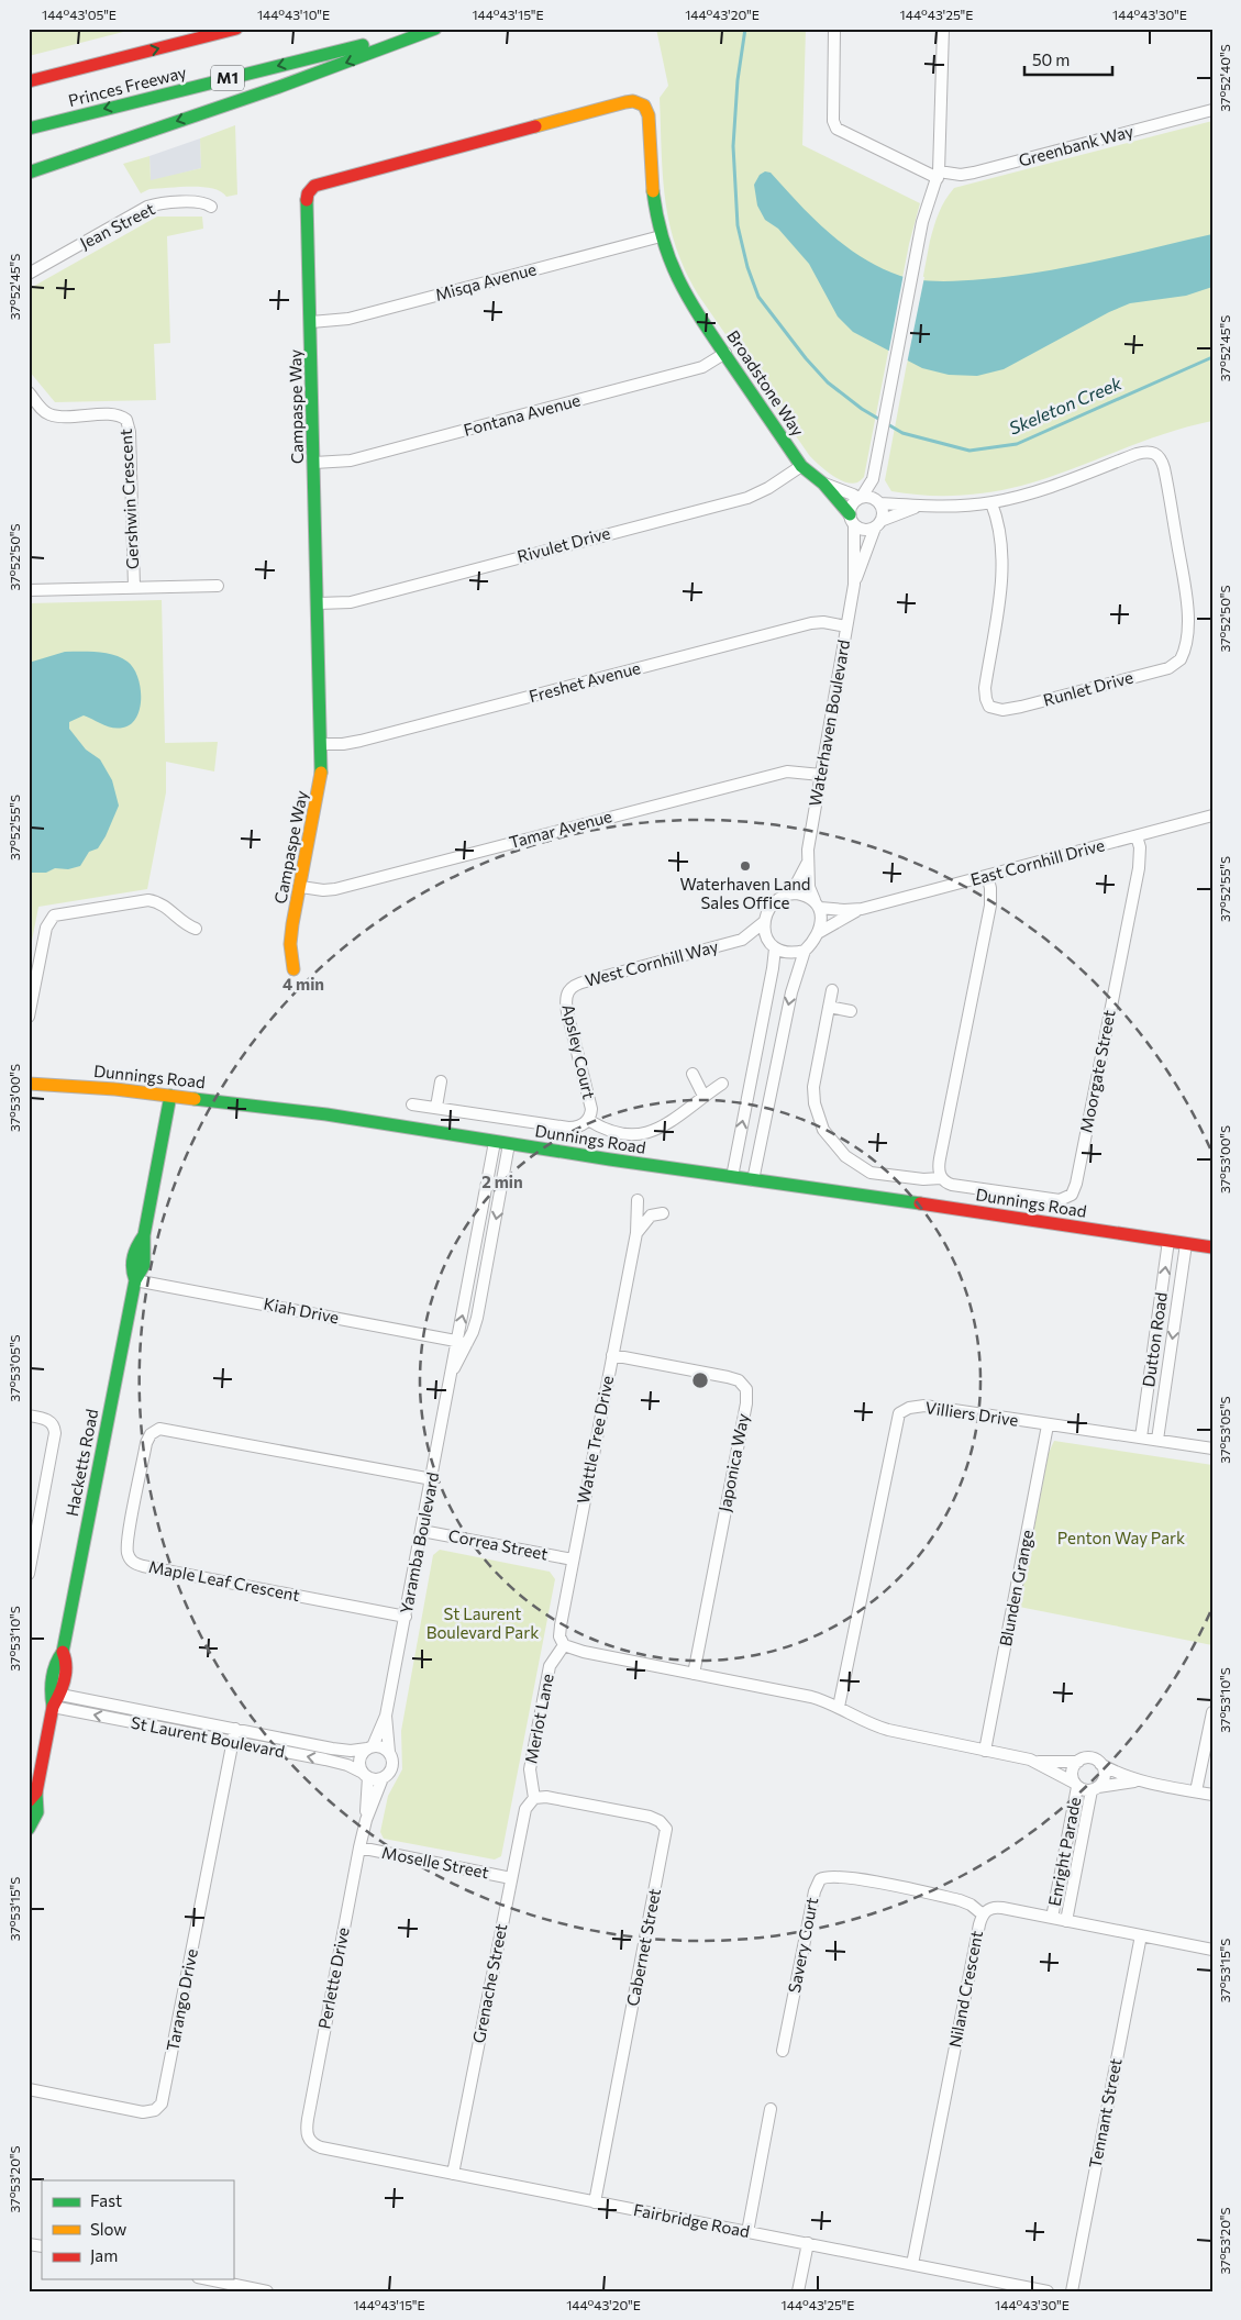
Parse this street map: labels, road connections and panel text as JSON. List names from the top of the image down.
{
  "streets": {
    "main road": [
      "M1",
      "Princes Freeway",
      "Broadstone Way",
      "Campaspe Way",
      "Dunnings Road",
      "Hacketts Road"
    ],
    "street": [
      "Greenbank Way",
      "Jean Street",
      "Misqa Avenue",
      "Fontana Avenue",
      "Gershwin Crescent",
      "Rivulet Drive",
      "Freshet Avenue",
      "Runlet Drive",
      "Waterhaven Boulevard",
      "Tamar Avenue",
      "East Cornhill Drive",
      "West Cornhill Way",
      "Apsley Court",
      "Moorgate Street",
      "Kiah Drive",
      "Dutton Road",
      "Villiers Drive",
      "Wattle Tree Drive",
      "Japonica Way",
      "Yaramba Boulevard",
      "Correa Street",
      "Maple Leaf Crescent",
      "Blunden Grange",
      "Merlot Lane",
      "St Laurent Boulevard",
      "Enright Parade",
      "Moselle Street",
      "Savery Court",
      "Cabernet Street",
      "Perlette Drive",
      "Grenache Street",
      "Niland Crescent",
      "Tarango Drive",
      "Tennant Street",
      "Fairbridge Road"
    ]
  },
  "crossings": [
    ["Misqa Avenue", "Broadstone Way"],
    ["Misqa Avenue", "Campaspe Way"],
    ["Broadstone Way", "Campaspe Way"],
    ["Broadstone Way", "Fontana Avenue"],
    ["Broadstone Way", "Rivulet Drive"],
    ["Broadstone Way", "Waterhaven Boulevard"],
    ["Campaspe Way", "Fontana Avenue"],
    ["Campaspe Way", "Rivulet Drive"],
    ["Campaspe Way", "Freshet Avenue"],
    ["Campaspe Way", "Tamar Avenue"],
    ["Freshet Avenue", "Waterhaven Boulevard"],
    ["Waterhaven Boulevard", "Tamar Avenue"],
    ["Waterhaven Boulevard", "East Cornhill Drive"],
    ["Waterhaven Boulevard", "West Cornhill Way"],
    ["East Cornhill Drive", "West Cornhill Way"],
    ["East Cornhill Drive", "Moorgate Street"],
    ["West Cornhill Way", "Apsley Court"],
    ["Dunnings Road", "Dutton Road"],
    ["Dunnings Road", "Hacketts Road"],
    ["Dunnings Road", "Yaramba Boulevard"],
    ["Kiah Drive", "Hacketts Road"],
    ["Kiah Drive", "Yaramba Boulevard"],
    ["Dutton Road", "Villiers Drive"],
    ["Villiers Drive", "Blunden Grange"],
    ["Wattle Tree Drive", "Japonica Way"],
    ["Wattle Tree Drive", "Correa Street"],
    ["Wattle Tree Drive", "Merlot Lane"],
    ["Hacketts Road", "St Laurent Boulevard"],
    ["Yaramba Boulevard", "Correa Street"],
    ["Yaramba Boulevard", "Maple Leaf Crescent"],
    ["Yaramba Boulevard", "St Laurent Boulevard"],
    ["Yaramba Boulevard", "Perlette Drive"],
    ["Merlot Lane", "Cabernet Street"],
    ["Merlot Lane", "Grenache Street"],
    ["St Laurent Boulevard", "Perlette Drive"],
    ["St Laurent Boulevard", "Tarango Drive"],
    ["Enright Parade", "Niland Crescent"],
    ["Moselle Street", "Perlette Drive"],
    ["Moselle Street", "Grenache Street"],
    ["Savery Court", "Niland Crescent"],
    ["Cabernet Street", "Grenache Street"],
    ["Cabernet Street", "Fairbridge Road"],
    ["Perlette Drive", "Fairbridge Road"],
    ["Grenache Street", "Fairbridge Road"],
    ["Niland Crescent", "Tennant Street"],
    ["Niland Crescent", "Fairbridge Road"]
  ],
  "water": ["Skeleton Creek"],
  "parks": ["Penton Way Park", "St Laurent Boulevard Park"],
  "places": ["Waterhaven Land Sales Office"],
  "legend": ["Fast", "Slow", "Jam"],
  "scale_bar": "50 m",
  "coordinates": [
    "144°43'05\"E",
    "144°43'10\"E",
    "144°43'15\"E",
    "144°43'20\"E",
    "144°43'25\"E",
    "144°43'30\"E",
    "37°52'40\"S",
    "37°52'45\"S",
    "37°52'50\"S",
    "37°52'55\"S",
    "37°53'00\"S",
    "37°53'05\"S",
    "37°53'10\"S",
    "37°53'15\"S",
    "37°53'20\"S"
  ],
  "rings": ["4 min", "2 min"]
}
